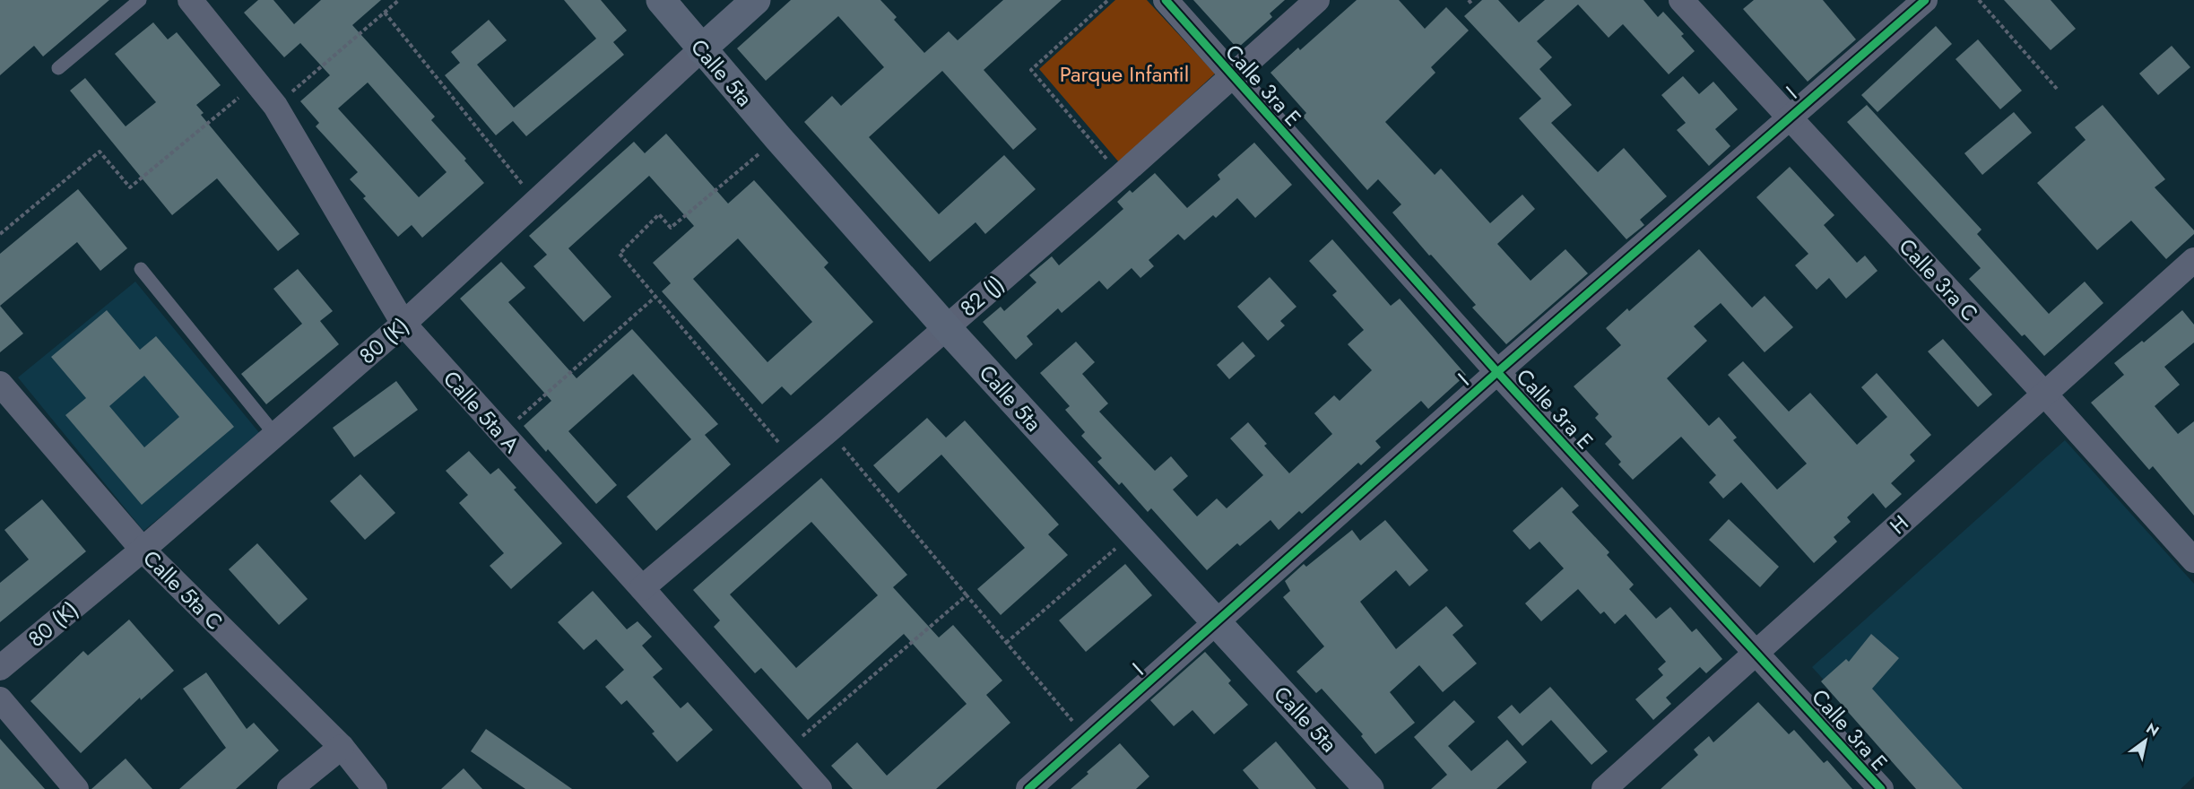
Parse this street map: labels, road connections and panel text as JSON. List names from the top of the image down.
{
  "streets": {
    "street": [
      "Calle 5ta",
      "Calle 3ra E",
      "I",
      "Calle 3ra C",
      "82 (J)",
      "80 (K)",
      "Calle 5ta A",
      "H",
      "Calle 5ta C"
    ]
  },
  "crossings": [
    ["Calle 5ta", "I"],
    ["Calle 5ta", "82 (J)"],
    ["Calle 5ta", "80 (K)"],
    ["Calle 3ra E", "I"],
    ["Calle 3ra E", "82 (J)"],
    ["Calle 3ra E", "H"],
    ["I", "Calle 3ra C"],
    ["Calle 3ra C", "H"],
    ["82 (J)", "Calle 5ta A"],
    ["80 (K)", "Calle 5ta A"],
    ["80 (K)", "Calle 5ta C"]
  ],
  "parks": ["Parque Infantil"],
  "north": "top right"
}
